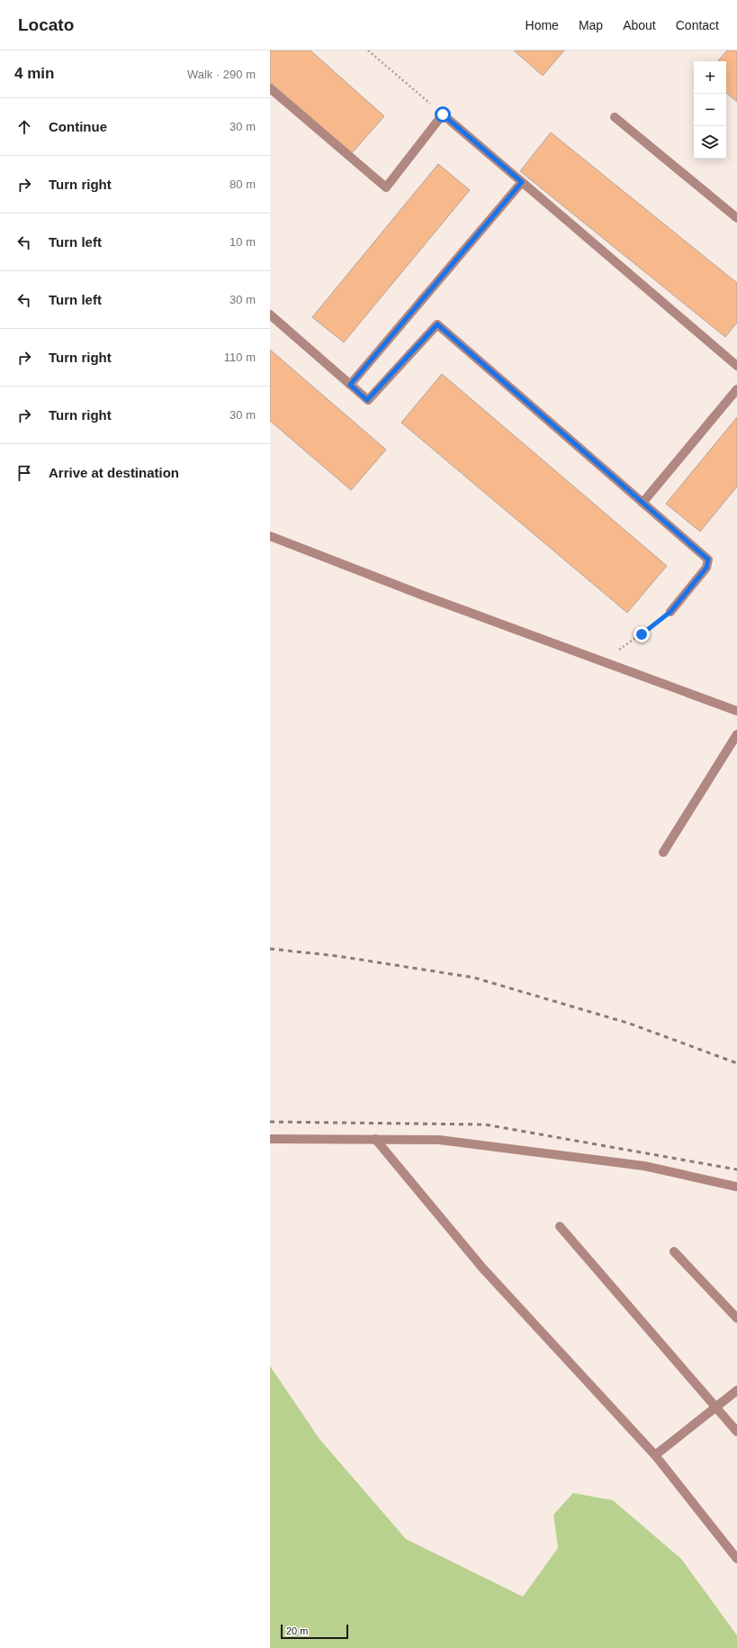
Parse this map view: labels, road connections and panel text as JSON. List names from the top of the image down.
{
  "scale_bar": "20 m",
  "page": {
    "header": "Locato",
    "nav": [
      "Home",
      "Map",
      "About",
      "Contact"
    ],
    "heading": ["4 min", "Walk · 290 m"],
    "map_buttons": ["+", "−"],
    "list": [
      ["Continue", "30 m"],
      ["Turn right", "80 m"],
      ["Turn left", "10 m"],
      ["Turn left", "30 m"],
      ["Turn right", "110 m"],
      ["Turn right", "30 m"],
      "Arrive at destination"
    ],
    "scale": "20 m"
  }
}
